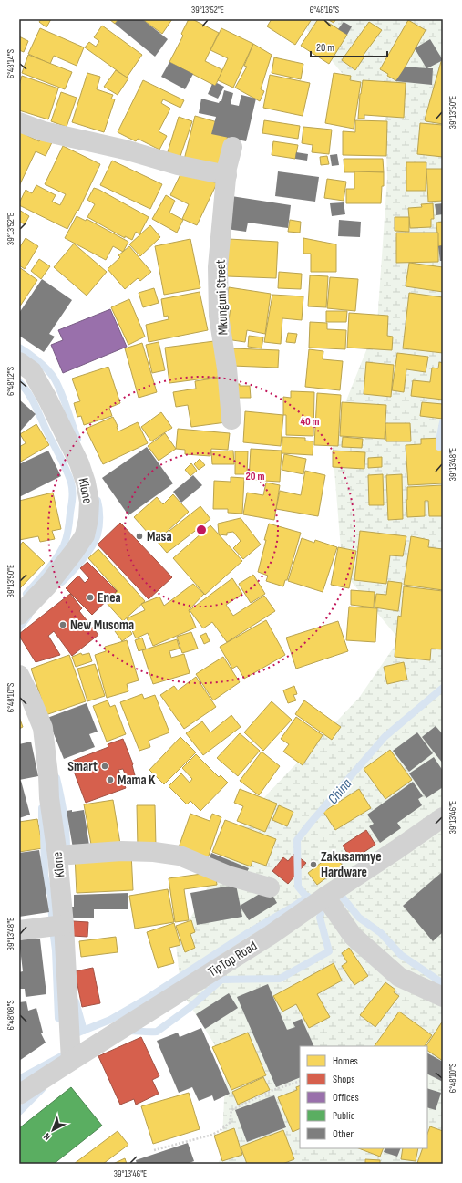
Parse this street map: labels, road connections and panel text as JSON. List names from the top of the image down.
{
  "streets": {
    "street": ["Mkunguni Street", "Kione", "TipTop Road"]
  },
  "crossings": [
    ["Kione", "TipTop Road"]
  ],
  "water": ["China"],
  "places": [
    "Masa",
    "Enea",
    "New Musoma",
    "Smart",
    "Mama K",
    "Zakusamnye Hardware"
  ],
  "legend": [
    "Homes",
    "Shops",
    "Offices",
    "Public",
    "Other"
  ],
  "scale_bar": "20 m",
  "north": "bottom left",
  "coordinates": [
    "39°13'52\"E",
    "6°48'16\"S",
    "6°48'14\"S",
    "39°13'50\"E",
    "6°48'12\"S",
    "39°13'48\"E",
    "6°48'10\"S",
    "39°13'46\"E",
    "6°48'08\"S"
  ],
  "rings": ["40 m", "20 m"]
}
